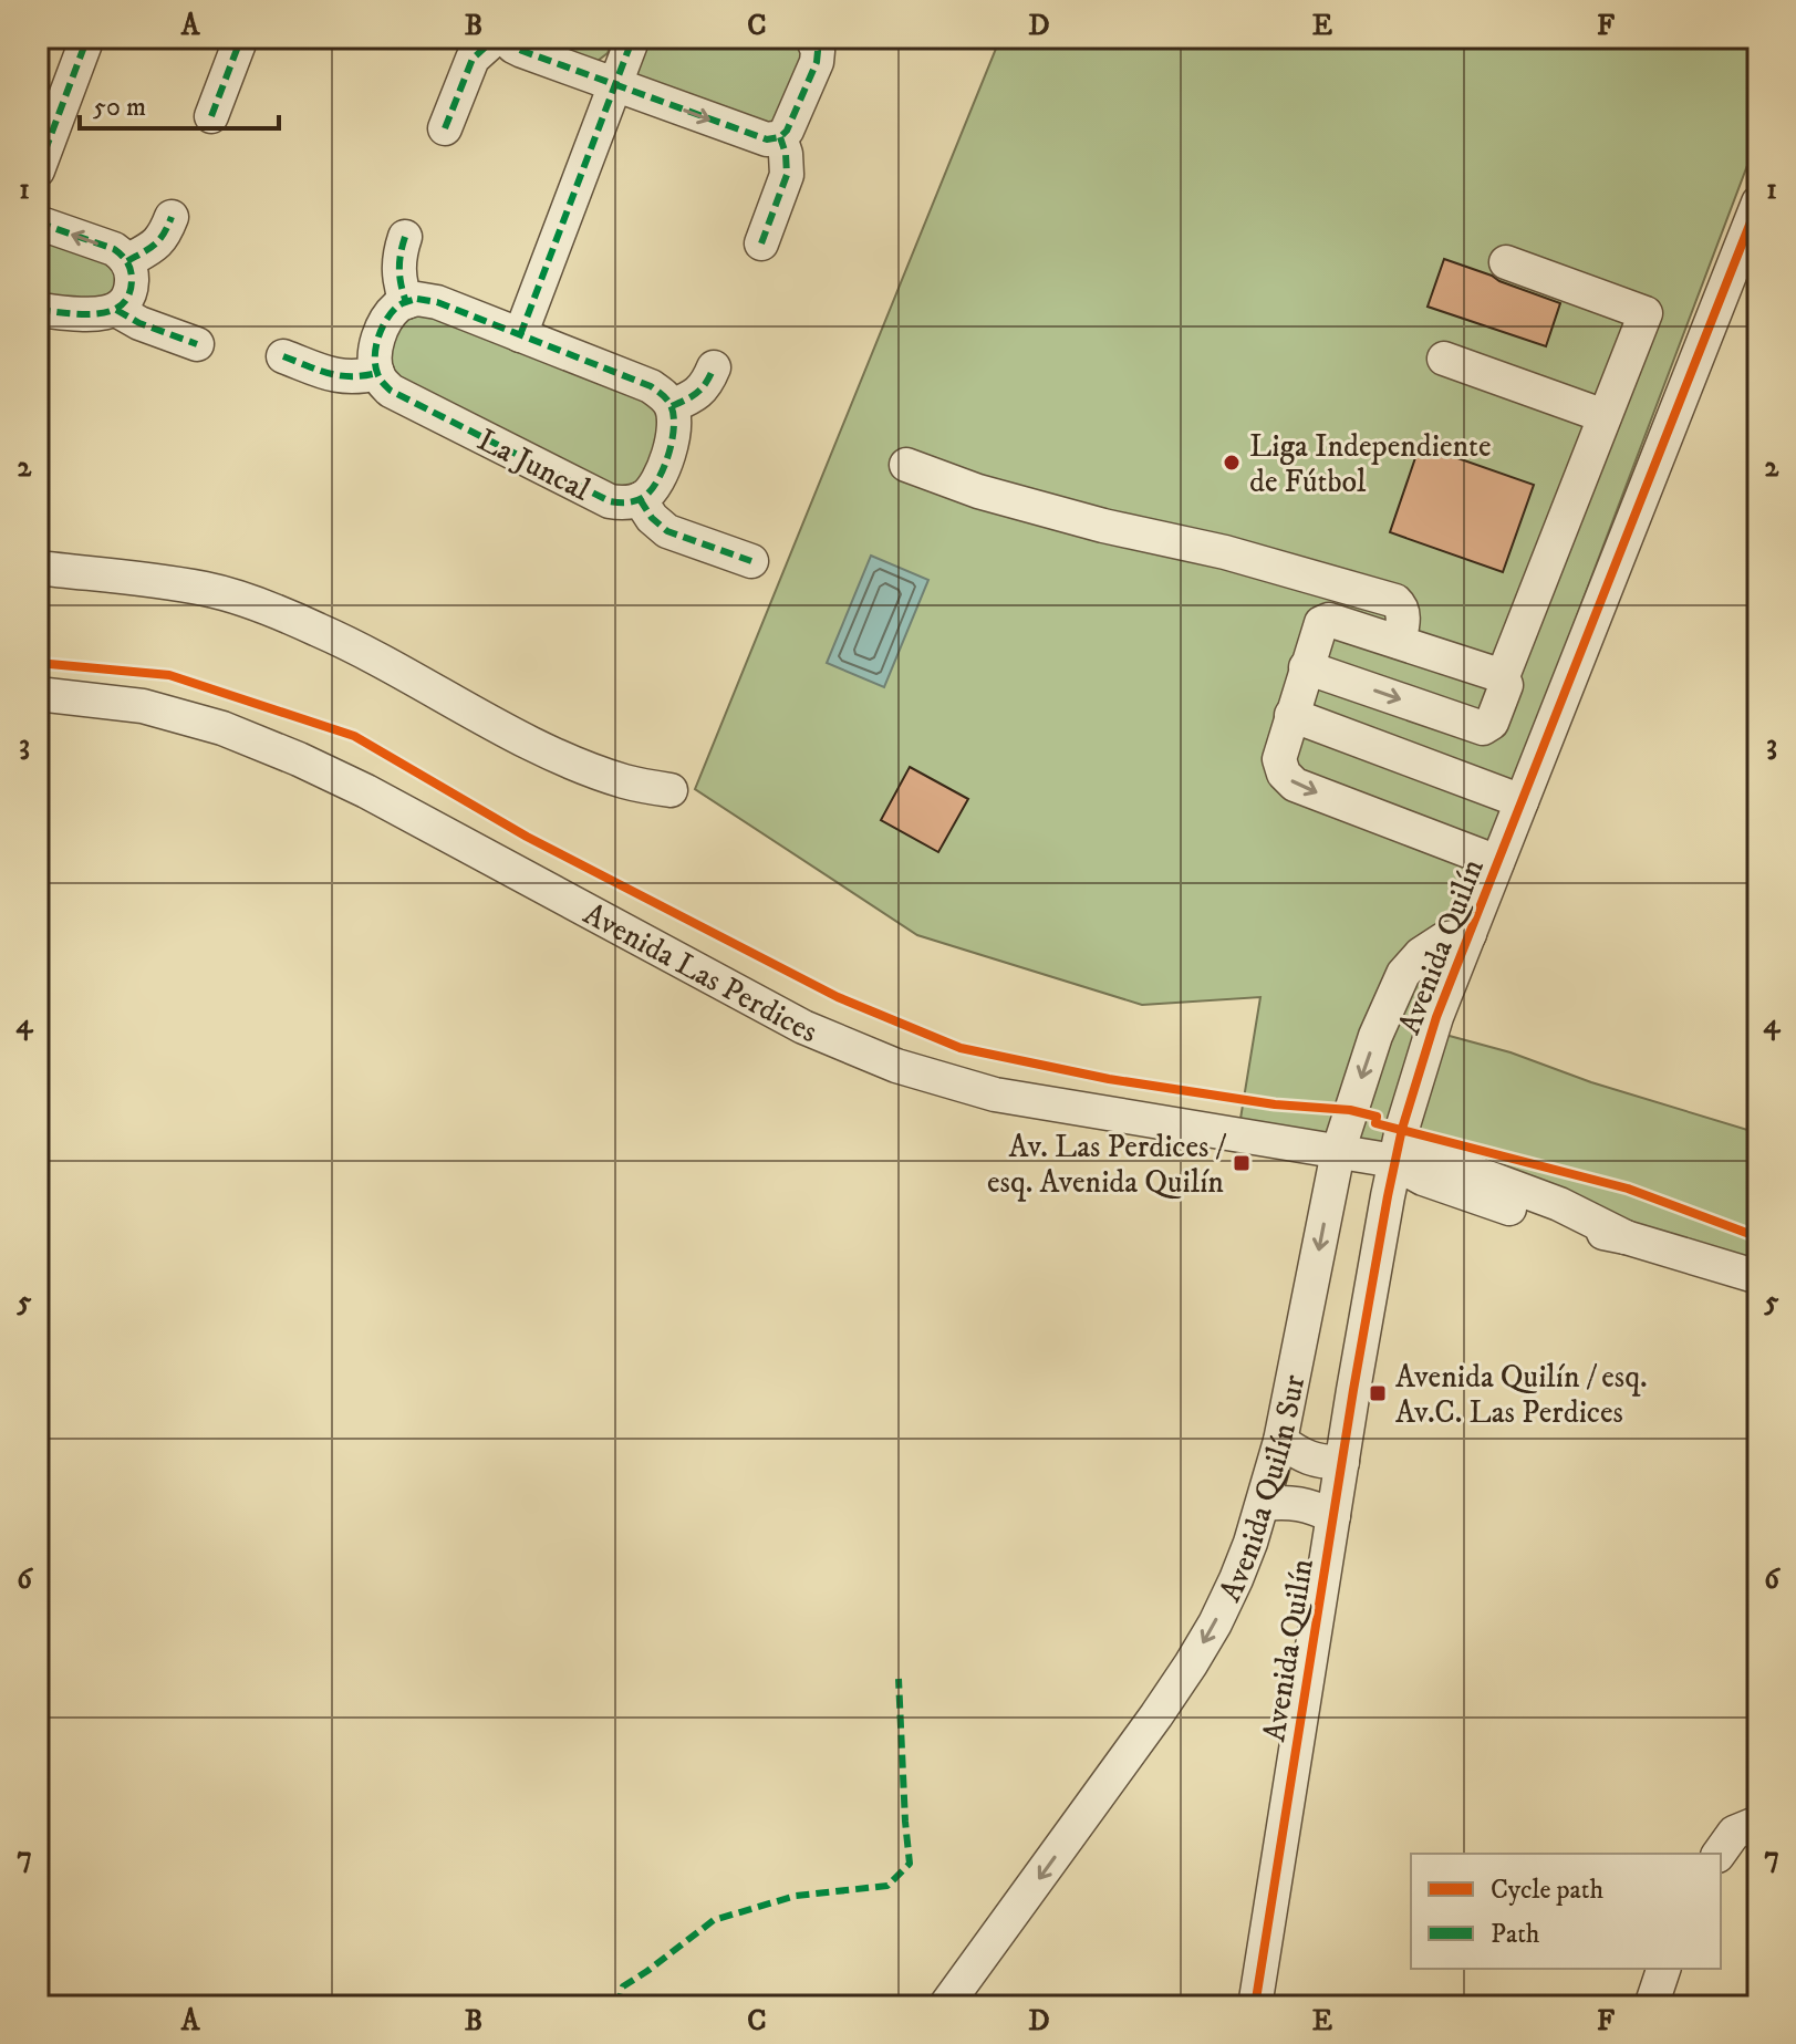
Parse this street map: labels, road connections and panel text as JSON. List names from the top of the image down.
{
  "streets": {
    "street": [
      "La Juncal",
      "Avenida Quilín",
      "Avenida Las Perdices",
      "Avenida Quilín Sur"
    ]
  },
  "crossings": [
    ["Avenida Quilín", "Avenida Las Perdices"],
    ["Avenida Quilín", "Avenida Quilín Sur"],
    ["Avenida Las Perdices", "Avenida Quilín Sur"]
  ],
  "one_way": ["Avenida Quilín Sur"],
  "places": {
    "other": ["Liga Independiente de Fútbol"],
    "transit": ["Av. Las Perdices / esq. Avenida Quilín", "Avenida Quilín / esq. Av.C. Las Perdices"]
  },
  "legend": ["Cycle path", "Path"],
  "scale_bar": "50 m",
  "grid": {
    "columns": [
      "A",
      "B",
      "C",
      "D",
      "E",
      "F"
    ],
    "rows": [
      "1",
      "2",
      "3",
      "4",
      "5",
      "6",
      "7"
    ]
  }
}
